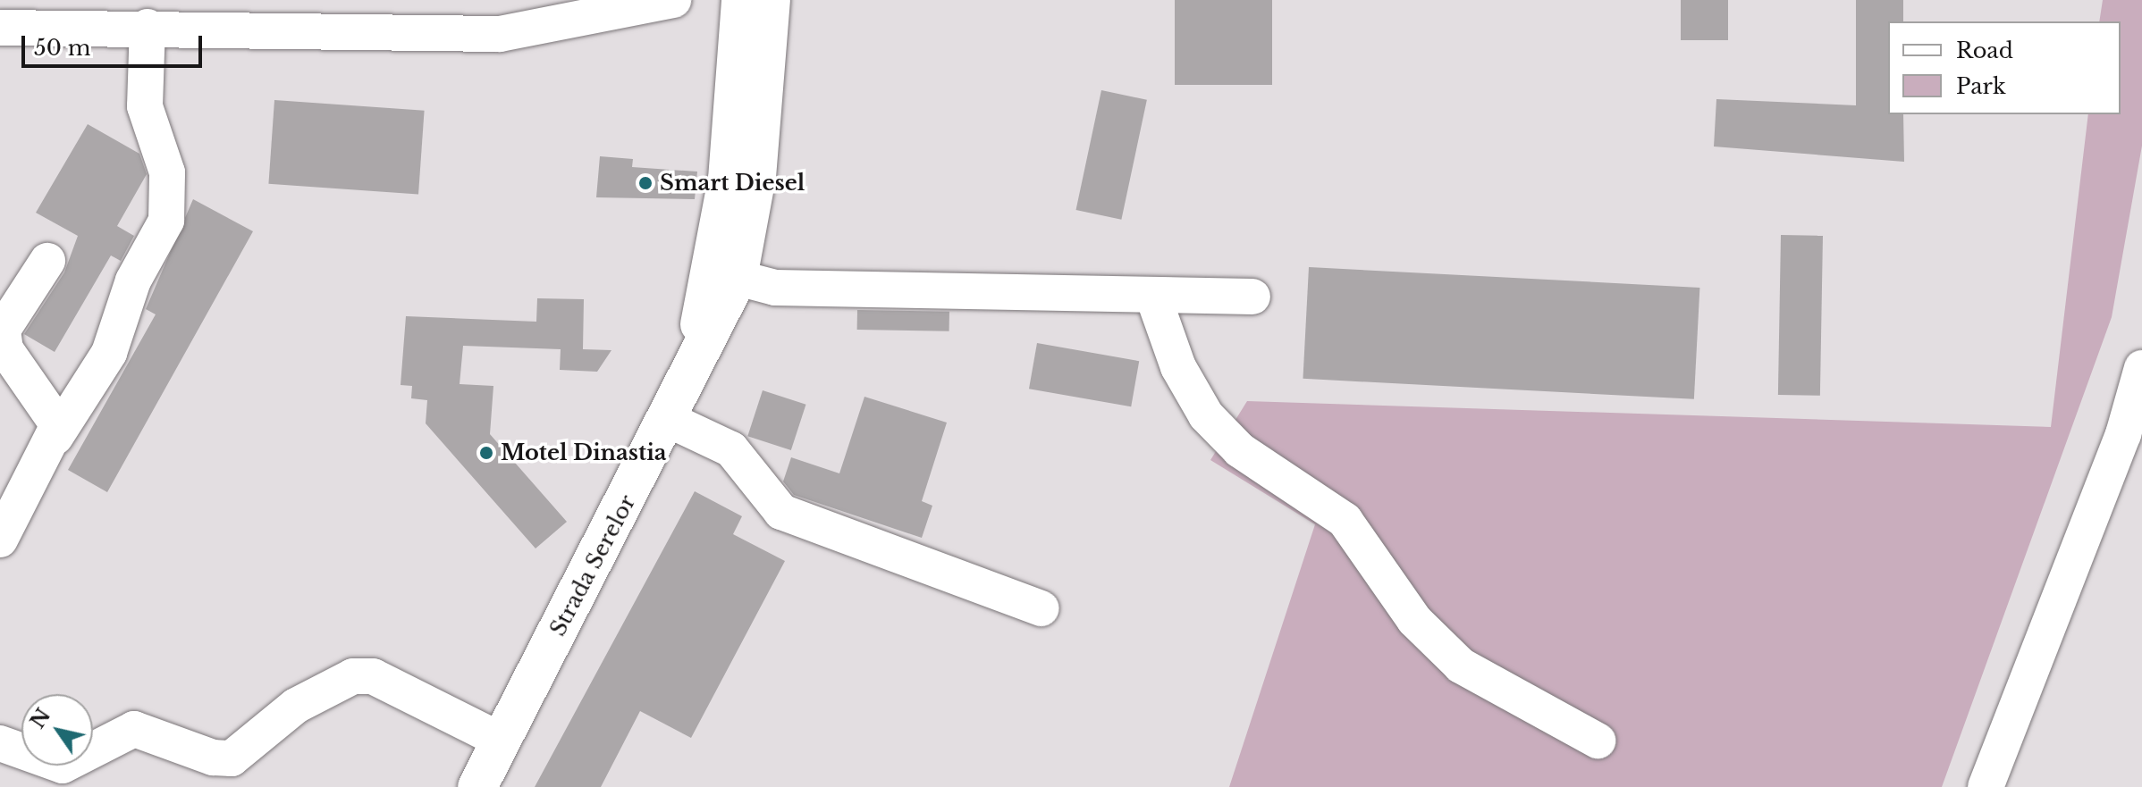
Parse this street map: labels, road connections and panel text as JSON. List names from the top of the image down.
{
  "streets": {
    "highway": ["Strada Serelor"]
  },
  "places": ["Smart Diesel", "Motel Dinastia"],
  "legend": ["Road", "Park"],
  "scale_bar": "50 m",
  "north": "top left"
}
